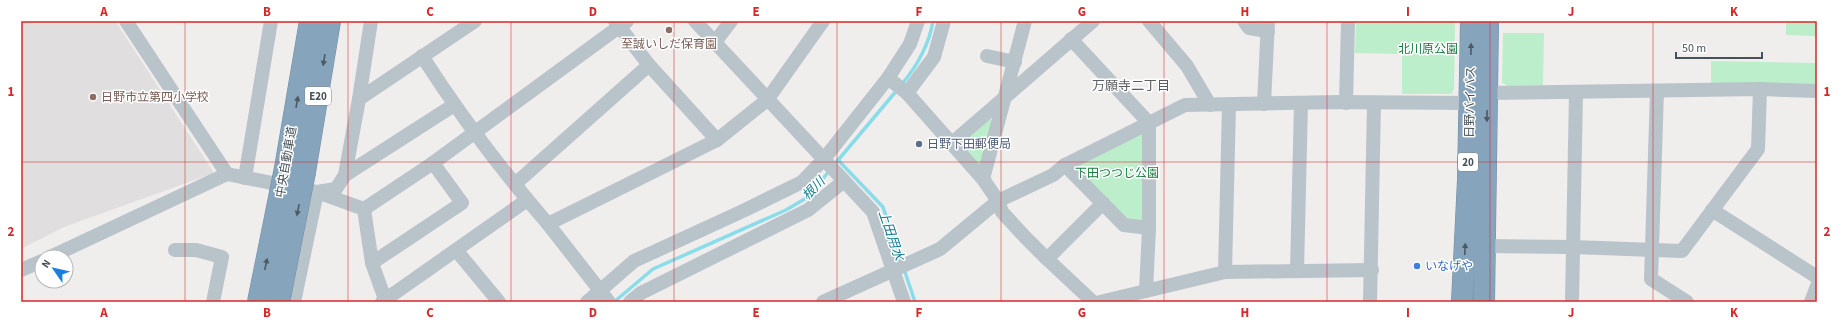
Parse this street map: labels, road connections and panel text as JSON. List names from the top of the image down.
{
  "streets": {
    "highway": [
      "E20",
      "日野バイパス",
      "中央自動車道",
      "20"
    ]
  },
  "districts": ["万願寺二丁目"],
  "water": ["根川", "上田用水"],
  "parks": ["北川原公園", "下田つつじ公園"],
  "places": [
    "至誠いしだ保育園",
    "日野市立第四小学校",
    "日野下田郵便局",
    "いなげや"
  ],
  "scale_bar": "50 m",
  "north": "top left",
  "grid": {
    "columns": [
      "A",
      "B",
      "C",
      "D",
      "E",
      "F",
      "G",
      "H",
      "I",
      "J",
      "K"
    ],
    "rows": ["1", "2"]
  }
}
